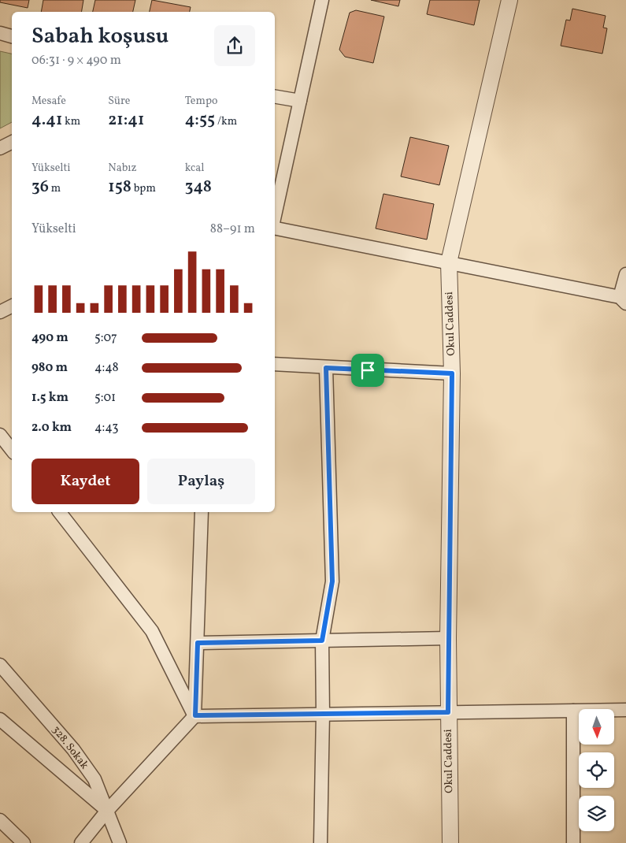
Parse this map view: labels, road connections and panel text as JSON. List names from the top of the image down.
{
  "streets": {
    "street": ["Okul Caddesi", "328. Sokak"]
  },
  "north": "bottom",
  "page": {
    "heading": ["Sabah koşusu", "06:31 · 9 × 490 m"],
    "stats": [
      ["Mesafe", "4.41 km"],
      ["Süre", "21:41"],
      ["Tempo", "4:55 /km"],
      ["Yükselti", "36 m"],
      ["Nabız", "158 bpm"],
      ["kcal", "348"]
    ],
    "chart": ["Yükselti", "88–91 m"],
    "list": [
      {
        "name": "490 m",
        "note": "5:07"
      },
      {
        "name": "980 m",
        "note": "4:48"
      },
      {
        "name": "1.5 km",
        "note": "5:01"
      },
      {
        "name": "2.0 km",
        "note": "4:43"
      }
    ],
    "buttons": ["Kaydet", "Paylaş"]
  }
}
